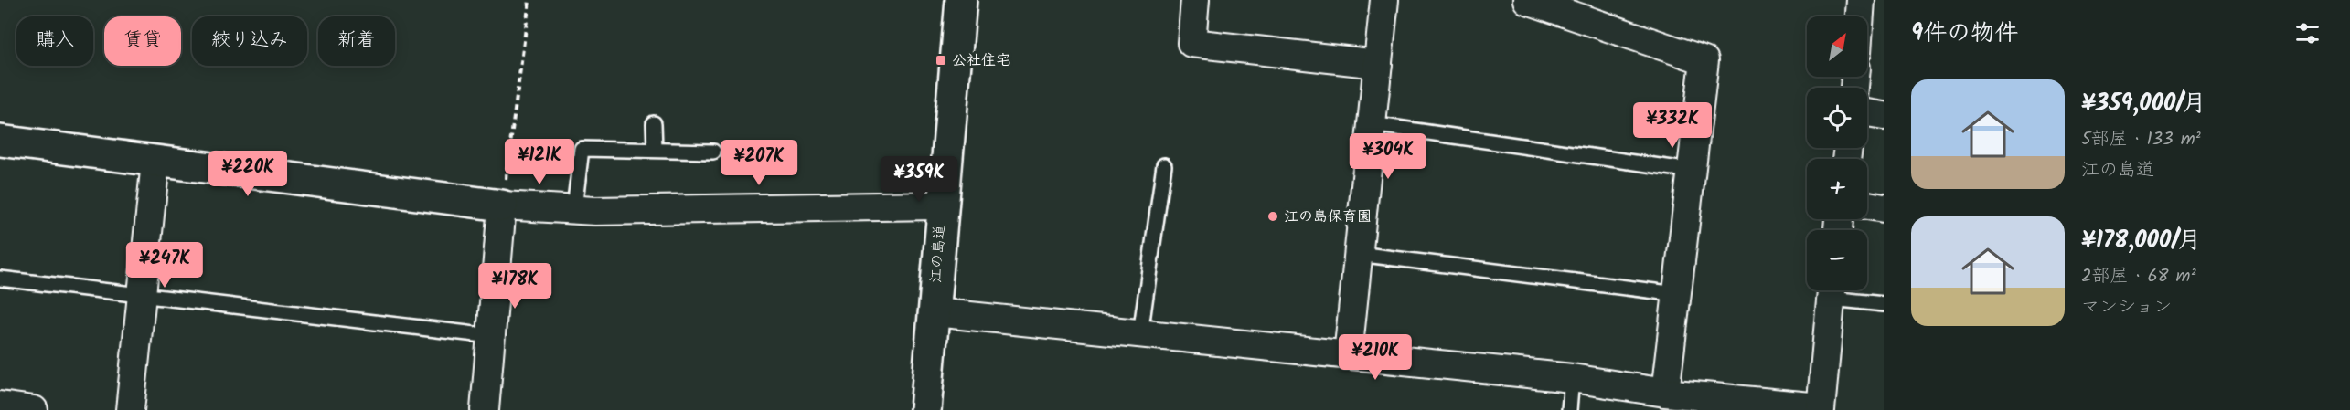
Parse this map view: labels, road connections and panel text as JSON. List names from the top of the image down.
{
  "streets": {
    "street": ["江の島道"]
  },
  "places": {
    "transit": ["公社住宅"],
    "other": ["江の島保育園"]
  },
  "north": "top right",
  "page": {
    "heading": "9件の物件",
    "map_buttons": ["+", "−"],
    "chip": [
      "購入",
      "賃貸",
      "絞り込み",
      "新着"
    ],
    "list": [
      {
        "name": "¥359,000/月",
        "note": "5部屋 · 133 m² · 江の島道"
      },
      {
        "name": "¥178,000/月",
        "note": "2部屋 · 68 m² · マンション"
      }
    ],
    "price": [
      "¥332K",
      "¥304K",
      "¥121K",
      "¥207K",
      "¥220K",
      "¥359K",
      "¥247K",
      "¥178K",
      "¥210K"
    ]
  }
}
